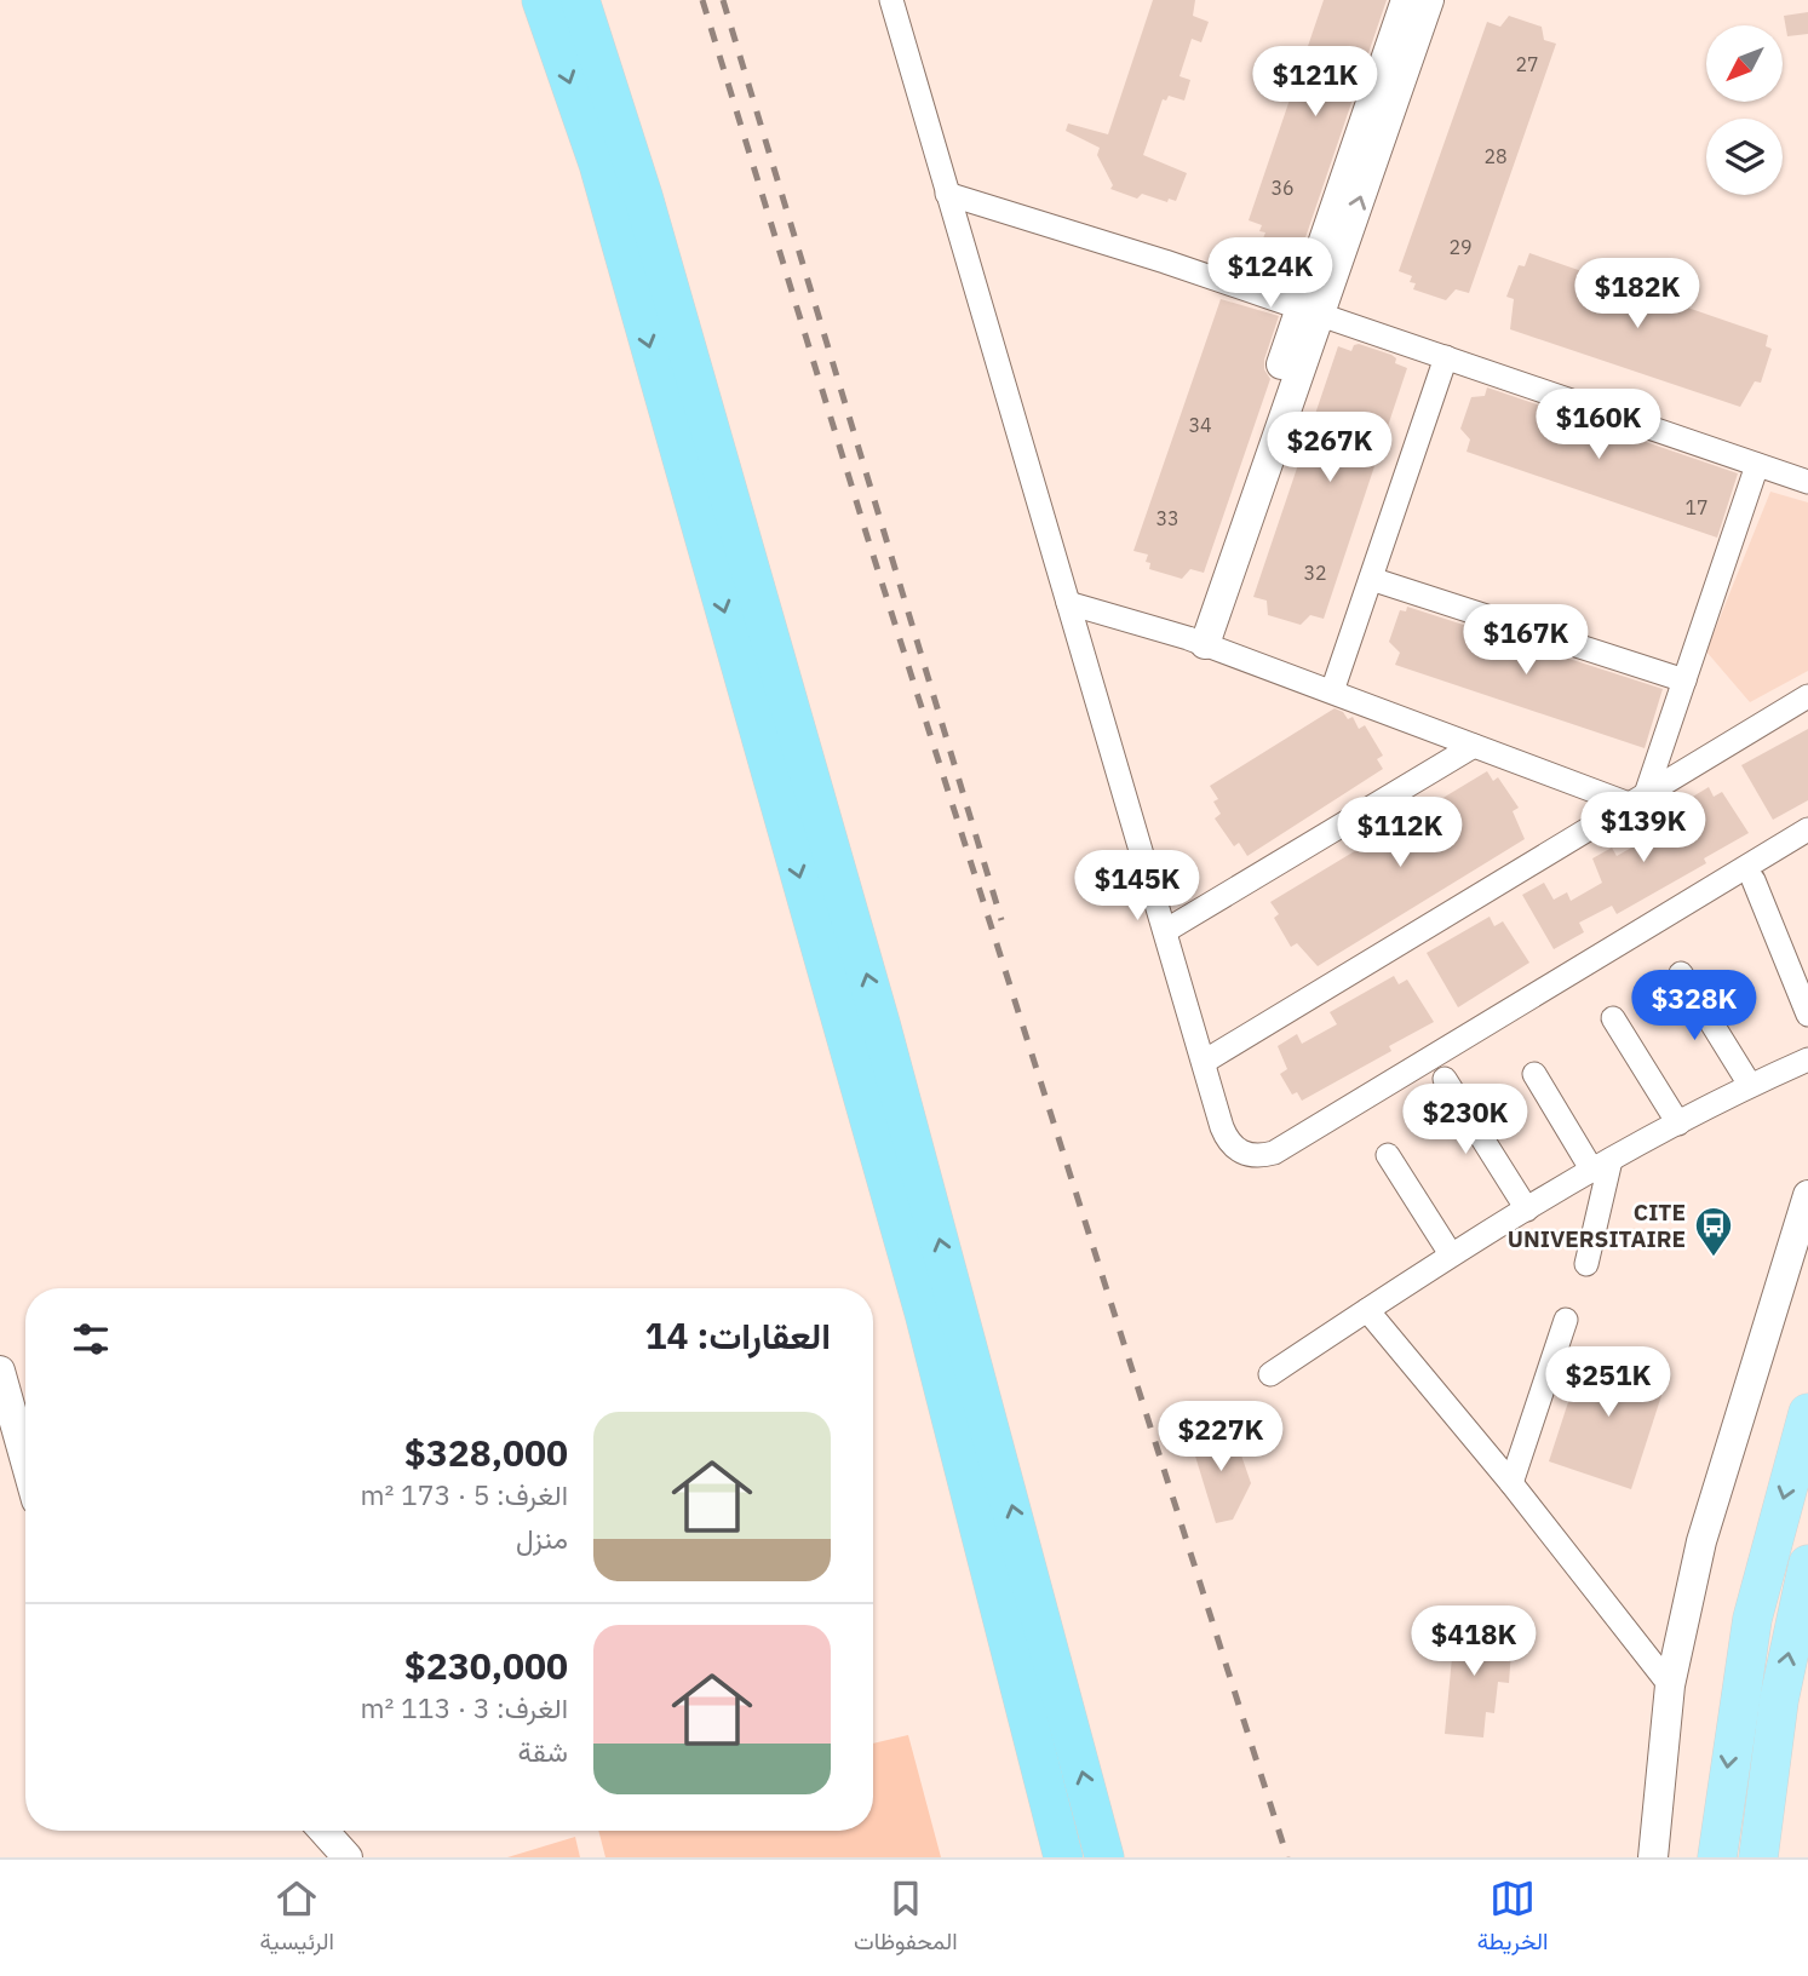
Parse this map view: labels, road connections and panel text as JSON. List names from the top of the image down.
{
  "places": {
    "bus stop": ["CITE UNIVERSITAIRE"]
  },
  "house_numbers": [
    "27",
    "28",
    "36",
    "29",
    "34",
    "17",
    "33",
    "32"
  ],
  "north": "bottom left",
  "page": {
    "price": [
      "$121K",
      "$124K",
      "$182K",
      "$160K",
      "$267K",
      "$167K",
      "$139K",
      "$112K",
      "$145K",
      "$328K",
      "$230K",
      "$251K",
      "$227K",
      "$418K"
    ],
    "heading": "العقارات: 14",
    "list": [
      {
        "name": "$328,000",
        "note": "الغرف: 5 · 173 m² · منزل"
      },
      {
        "name": "$230,000",
        "note": "الغرف: 3 · 113 m² · شقة"
      }
    ],
    "tabs": ["الخريطة", "المحفوظات", "الرئيسية"]
  }
}
